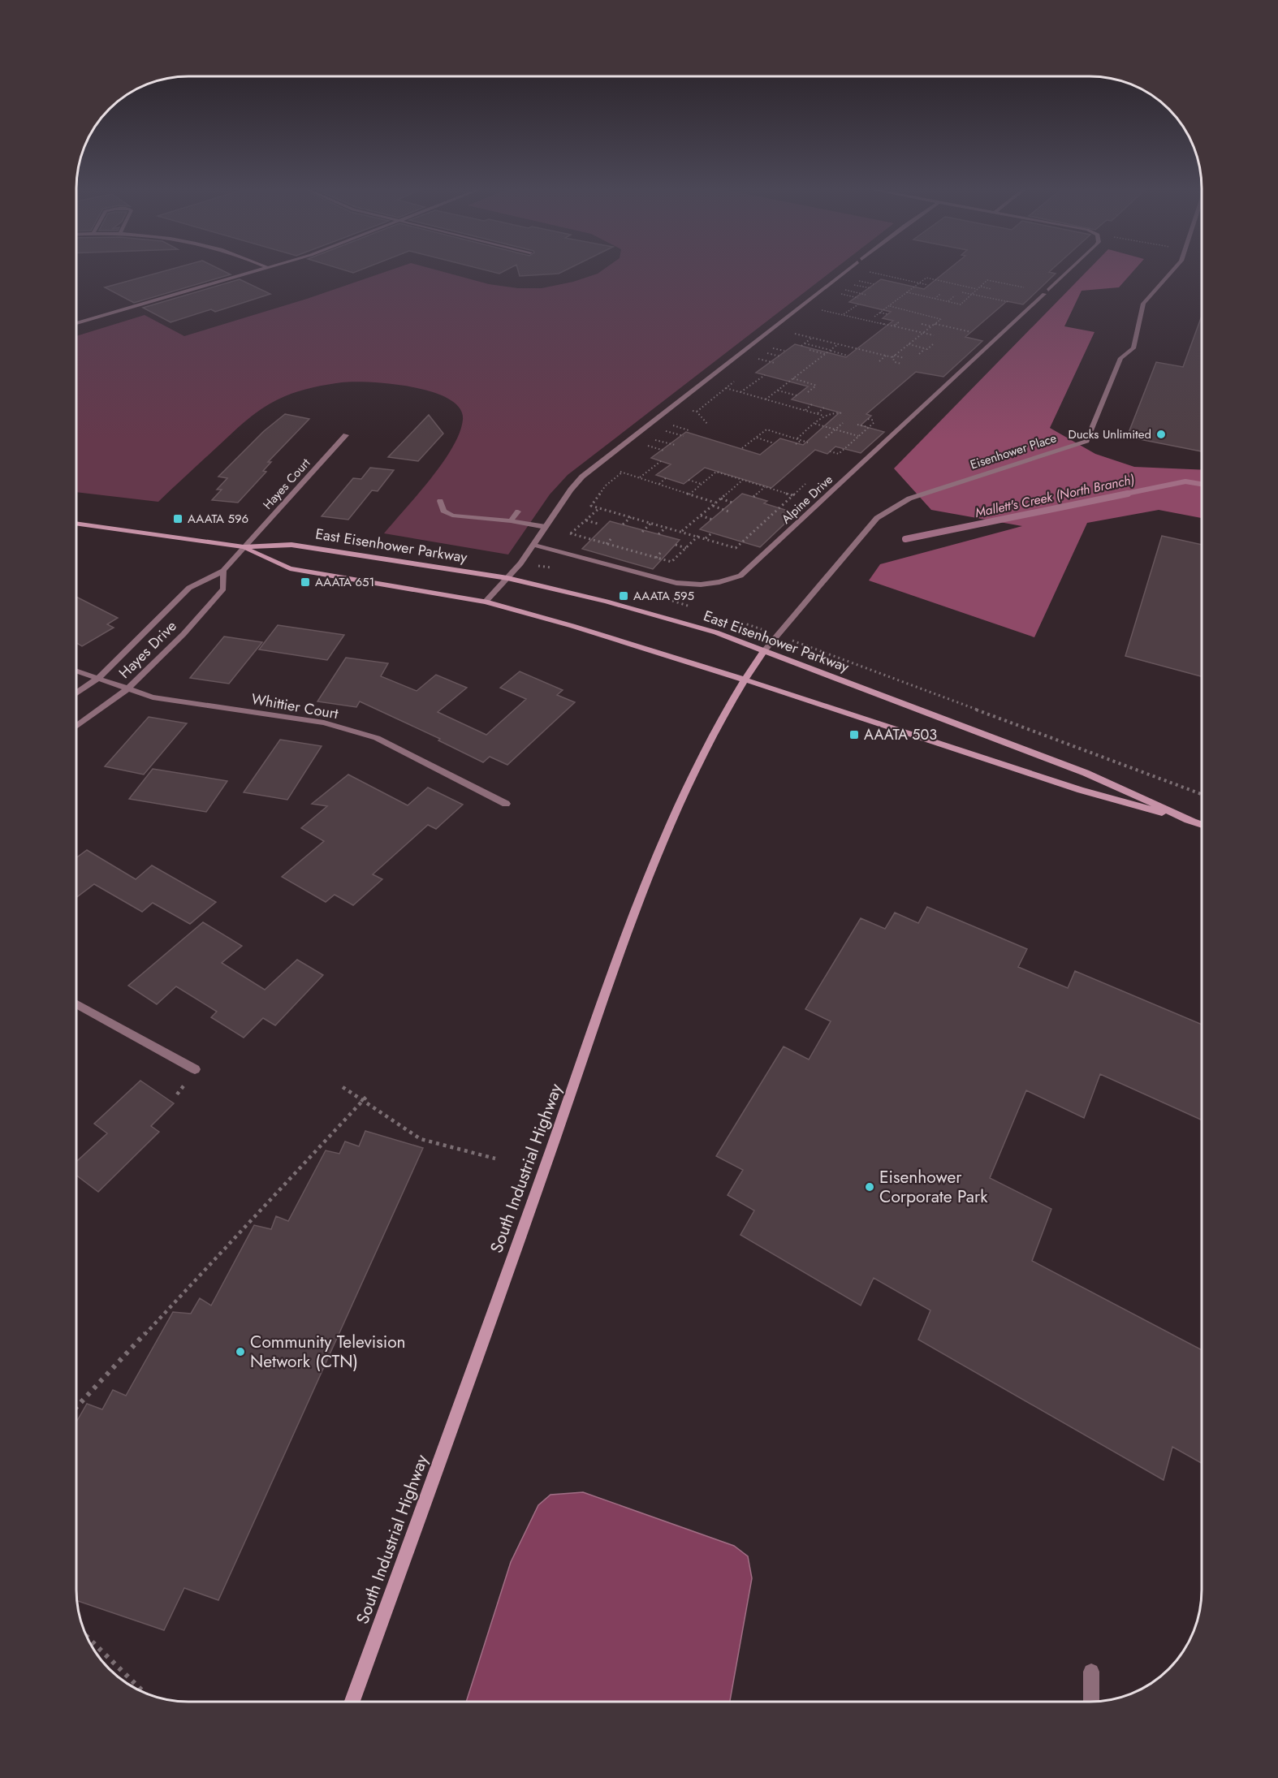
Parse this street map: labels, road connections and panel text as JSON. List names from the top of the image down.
{
  "streets": {
    "main road": ["East Eisenhower Parkway", "South Industrial Highway"],
    "street": [
      "Eisenhower Place",
      "Hayes Court",
      "Alpine Drive",
      "Hayes Drive",
      "Whittier Court"
    ]
  },
  "crossings": [
    ["Eisenhower Place", "East Eisenhower Parkway"],
    ["Eisenhower Place", "South Industrial Highway"],
    ["Hayes Court", "East Eisenhower Parkway"],
    ["Hayes Court", "Hayes Drive"],
    ["East Eisenhower Parkway", "Hayes Drive"],
    ["East Eisenhower Parkway", "South Industrial Highway"],
    ["Hayes Drive", "Whittier Court"]
  ],
  "water": ["Mallett's Creek (North Branch)"],
  "places": {
    "other": ["Ducks Unlimited", "Eisenhower Corporate Park", "Community Television Network (CTN)"],
    "transit": [
      "AAATA 596",
      "AAATA 651",
      "AAATA 595",
      "AAATA 503"
    ]
  }
}
